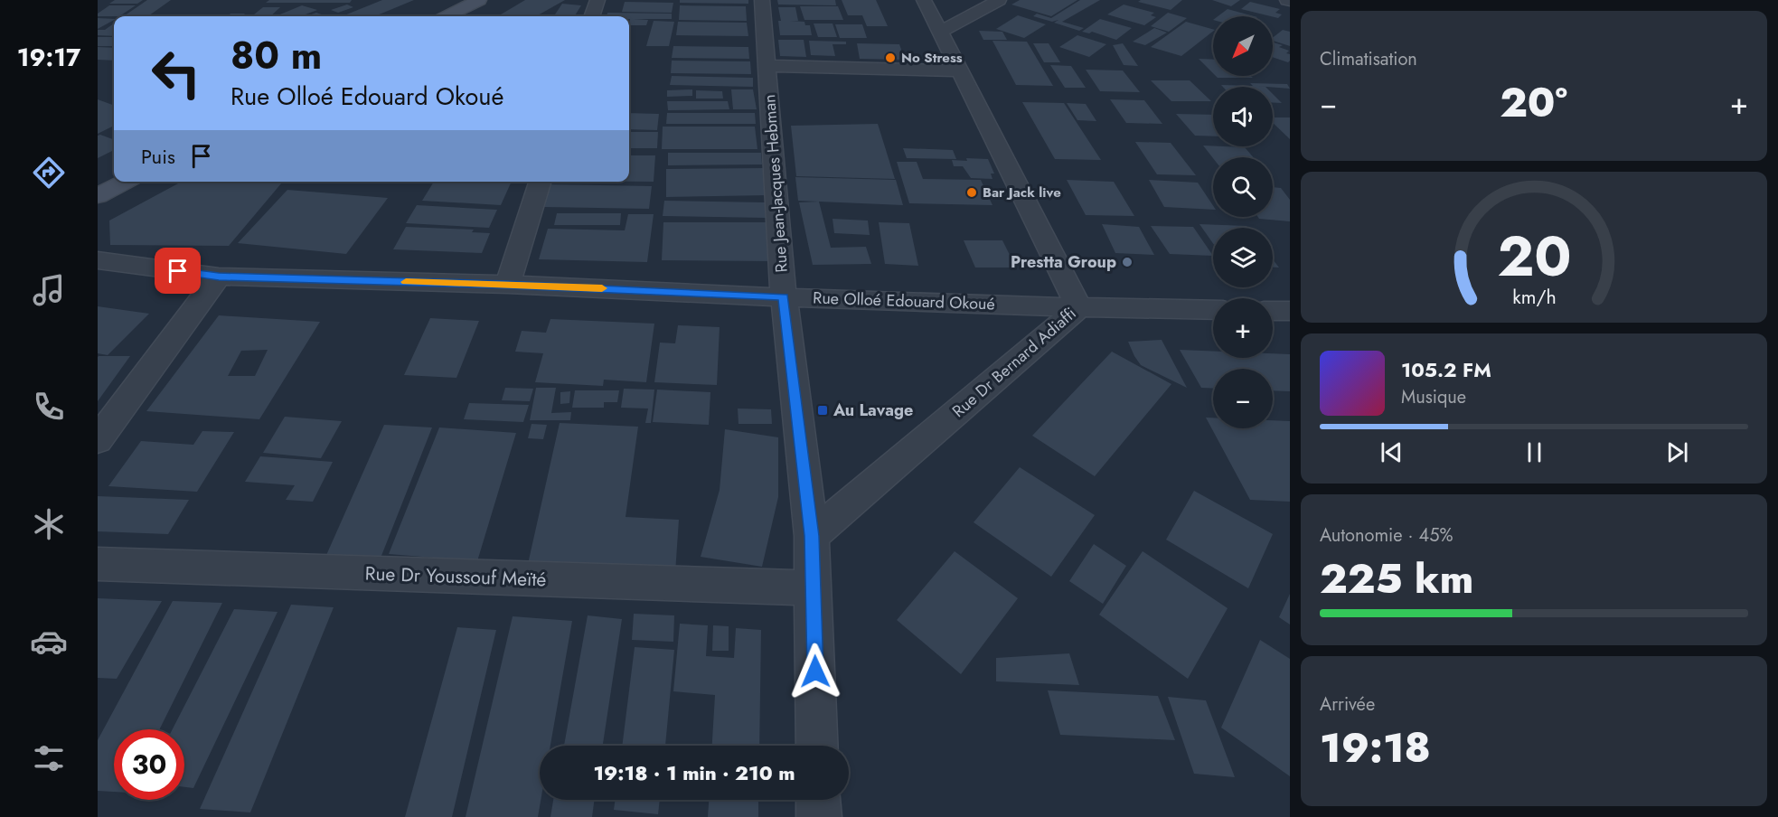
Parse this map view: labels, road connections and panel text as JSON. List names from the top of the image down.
{
  "streets": {
    "street": [
      "Rue Jean-Jacques Hebman",
      "Rue Olloé Edouard Okoué",
      "Rue Dr Bernard Adiaffi",
      "Rue Dr Youssouf Meïté"
    ]
  },
  "crossings": [
    ["Rue Jean-Jacques Hebman", "Rue Olloé Edouard Okoué"],
    ["Rue Jean-Jacques Hebman", "Rue Dr Bernard Adiaffi"],
    ["Rue Jean-Jacques Hebman", "Rue Dr Youssouf Meïté"],
    ["Rue Olloé Edouard Okoué", "Rue Dr Bernard Adiaffi"]
  ],
  "places": {
    "other": ["No Stress", "Bar Jack live", "Prestta Group"],
    "transit": ["Au Lavage"]
  },
  "north": "bottom left",
  "page": {
    "tabs": "19:17",
    "tile": [
      "Climatisation",
      ["Autonomie · 45%", "225 km"],
      ["Arrivée", "19:18"]
    ],
    "map_buttons": ["+", "−"],
    "turn": ["80 m", "Rue Olloé Edouard Okoué"],
    "heat": ["−", "20°", "+"],
    "then": "Puis",
    "song": ["105.2 FM", "Musique"],
    "limit": "30",
    "trip": "19:18 · 1 min · 210 m",
    "gauge": ["20", "km/h"]
  }
}
